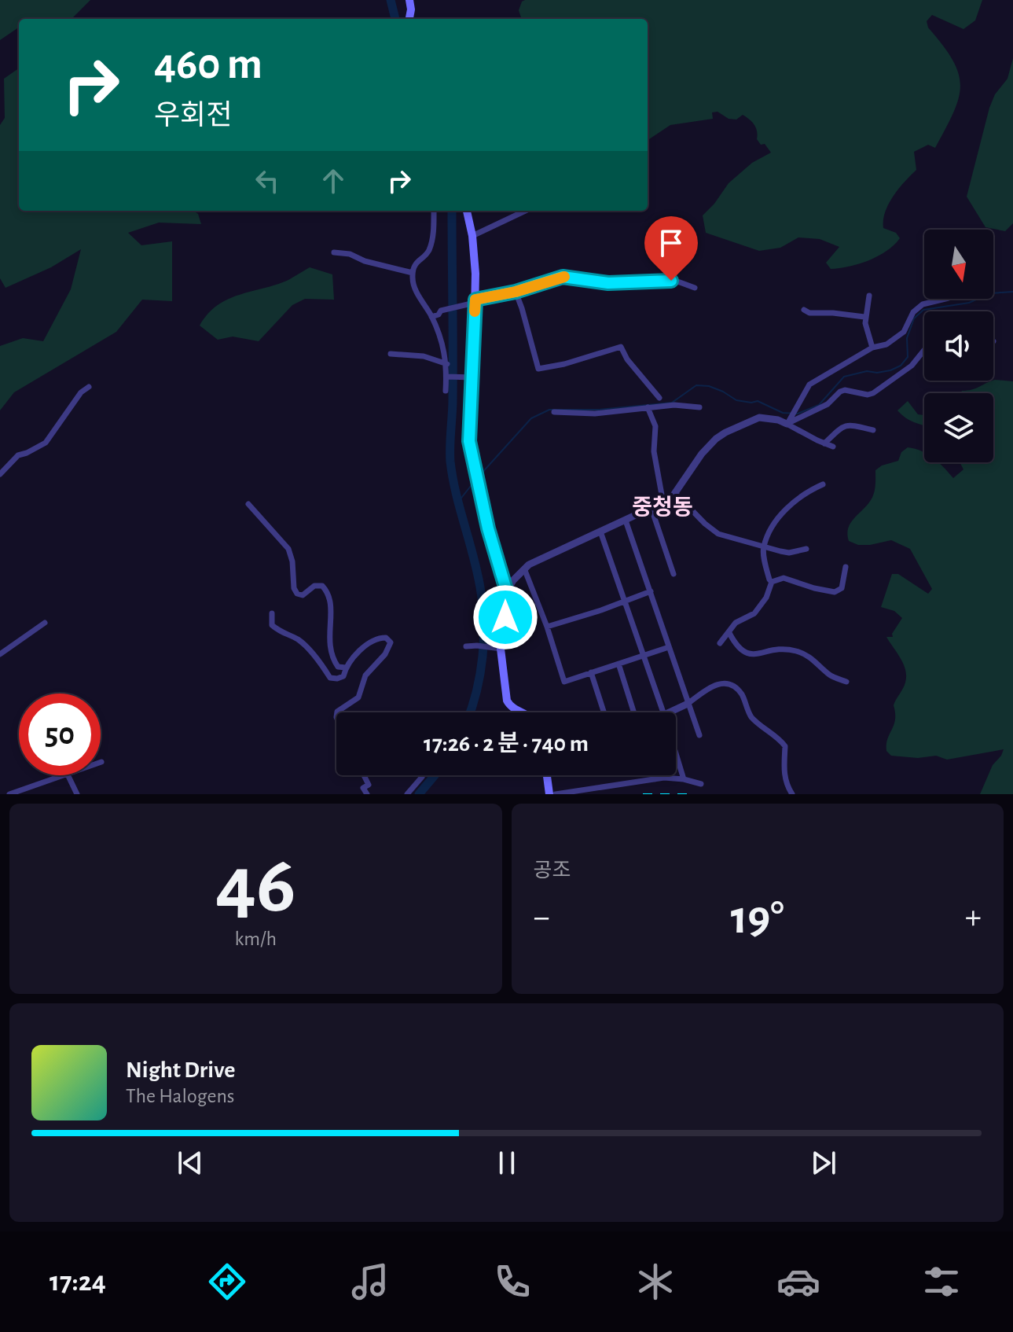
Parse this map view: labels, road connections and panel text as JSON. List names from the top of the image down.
{
  "districts": ["중청동"],
  "north": "bottom",
  "page": {
    "turn": ["460 m", "우회전"],
    "limit": "50",
    "trip": "17:26 · 2 분 · 740 m",
    "tile": [
      ["46", "km/h"],
      "공조"
    ],
    "heat": ["−", "19°", "+"],
    "song": ["Night Drive", "The Halogens"],
    "tabs": "17:24"
  }
}
